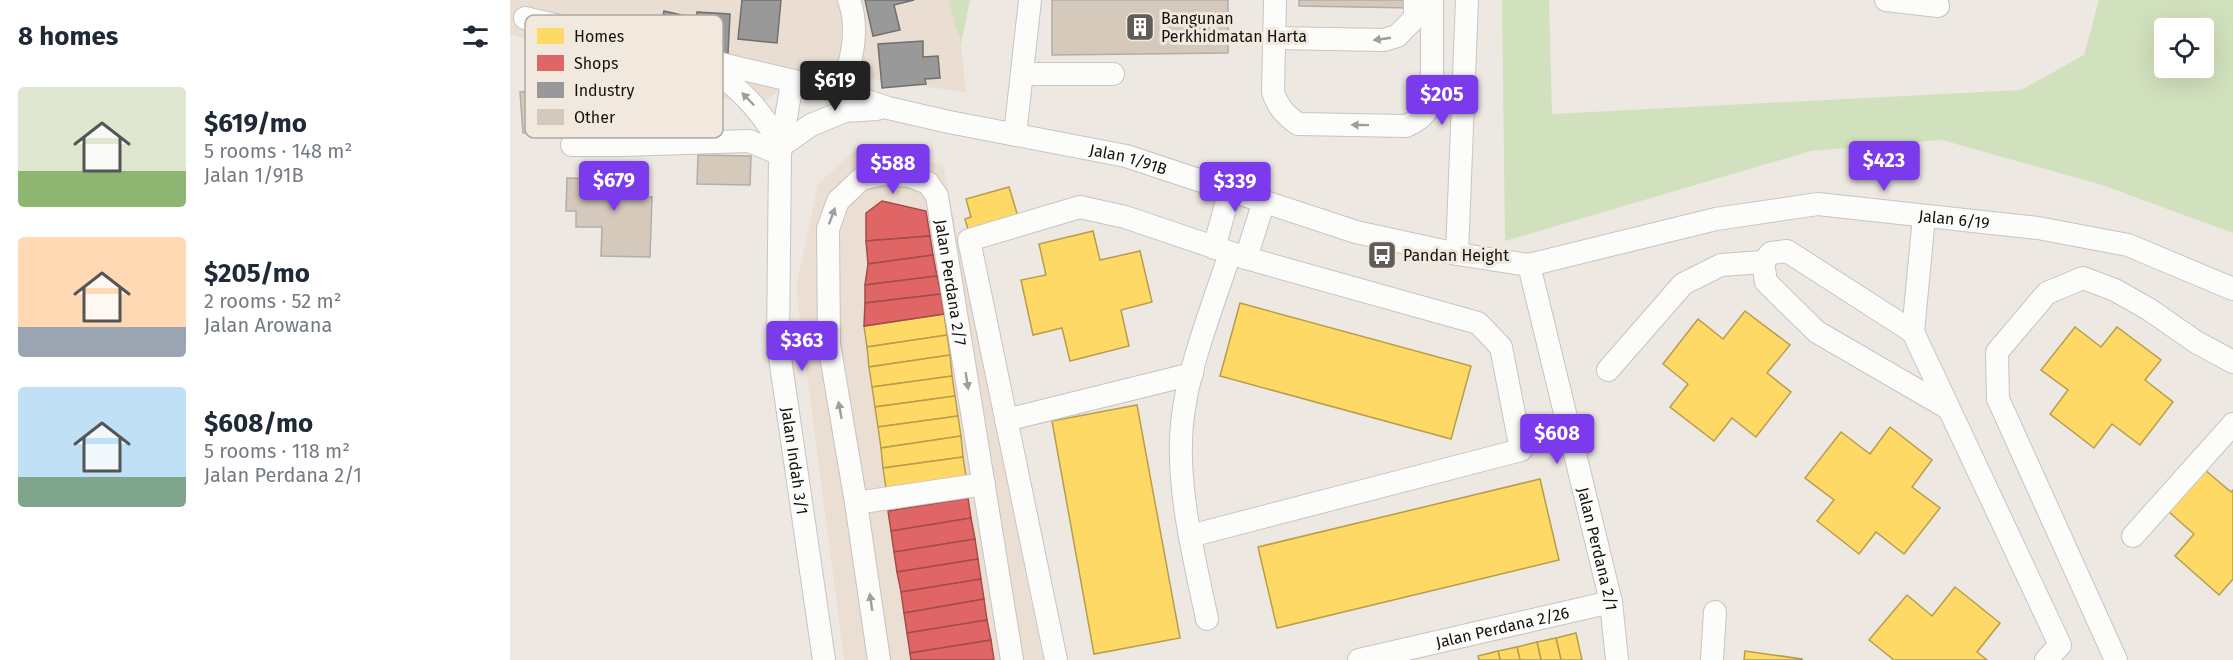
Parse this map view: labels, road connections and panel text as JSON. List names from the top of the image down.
{
  "streets": {
    "street": [
      "Jalan 1/91B",
      "Jalan 6/19",
      "Jalan Perdana 2/7",
      "Jalan Indah 3/1",
      "Jalan Perdana 2/1",
      "Jalan Perdana 2/26"
    ]
  },
  "crossings": [
    ["Jalan 1/91B", "Jalan 6/19"],
    ["Jalan 1/91B", "Jalan Indah 3/1"],
    ["Jalan 1/91B", "Jalan Perdana 2/1"],
    ["Jalan 6/19", "Jalan Perdana 2/1"],
    ["Jalan Perdana 2/1", "Jalan Perdana 2/26"]
  ],
  "places": {
    "building": ["Bangunan Perkhidmatan Harta"],
    "bus stop": ["Pandan Height"]
  },
  "legend": [
    "Homes",
    "Shops",
    "Industry",
    "Other"
  ],
  "page": {
    "heading": "8 homes",
    "price": [
      "$619",
      "$205",
      "$423",
      "$588",
      "$679",
      "$339",
      "$363",
      "$608"
    ],
    "list": [
      {
        "name": "$619/mo",
        "note": "5 rooms · 148 m² · Jalan 1/91B"
      },
      {
        "name": "$205/mo",
        "note": "2 rooms · 52 m² · Jalan Arowana"
      },
      {
        "name": "$608/mo",
        "note": "5 rooms · 118 m² · Jalan Perdana 2/1"
      }
    ]
  }
}
